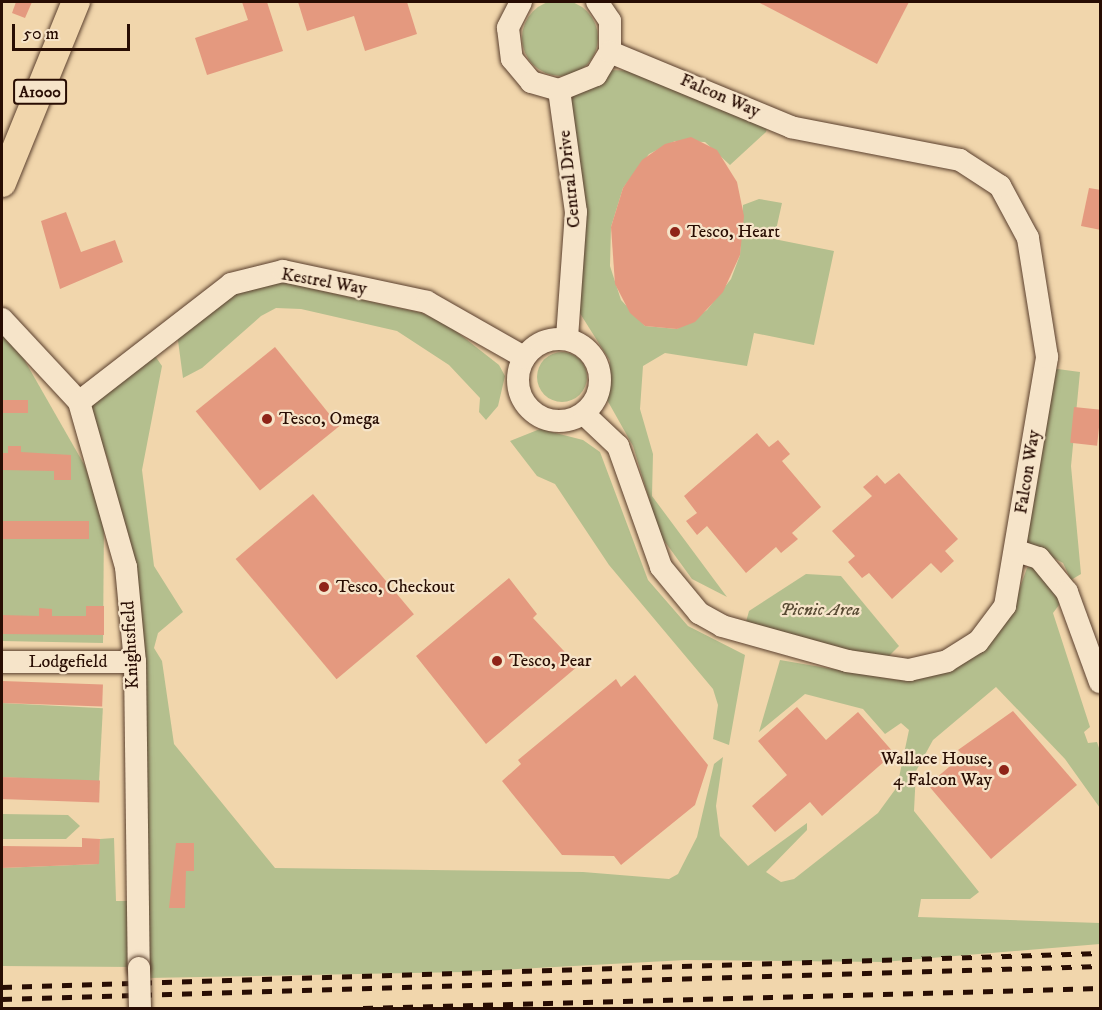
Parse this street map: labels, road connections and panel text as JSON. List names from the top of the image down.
{
  "streets": {
    "main road": ["A1000"],
    "street": [
      "Falcon Way",
      "Central Drive",
      "Kestrel Way",
      "Knightsfield",
      "Lodgefield"
    ]
  },
  "crossings": [
    ["Falcon Way", "Central Drive"],
    ["Falcon Way", "Kestrel Way"],
    ["Central Drive", "Kestrel Way"],
    ["Kestrel Way", "Knightsfield"],
    ["Knightsfield", "Lodgefield"]
  ],
  "parks": ["Picnic Area"],
  "places": [
    "Tesco, Heart",
    "Tesco, Omega",
    "Tesco, Checkout",
    "Tesco, Pear",
    "Wallace House, 4 Falcon Way"
  ],
  "scale_bar": "50 m"
}
